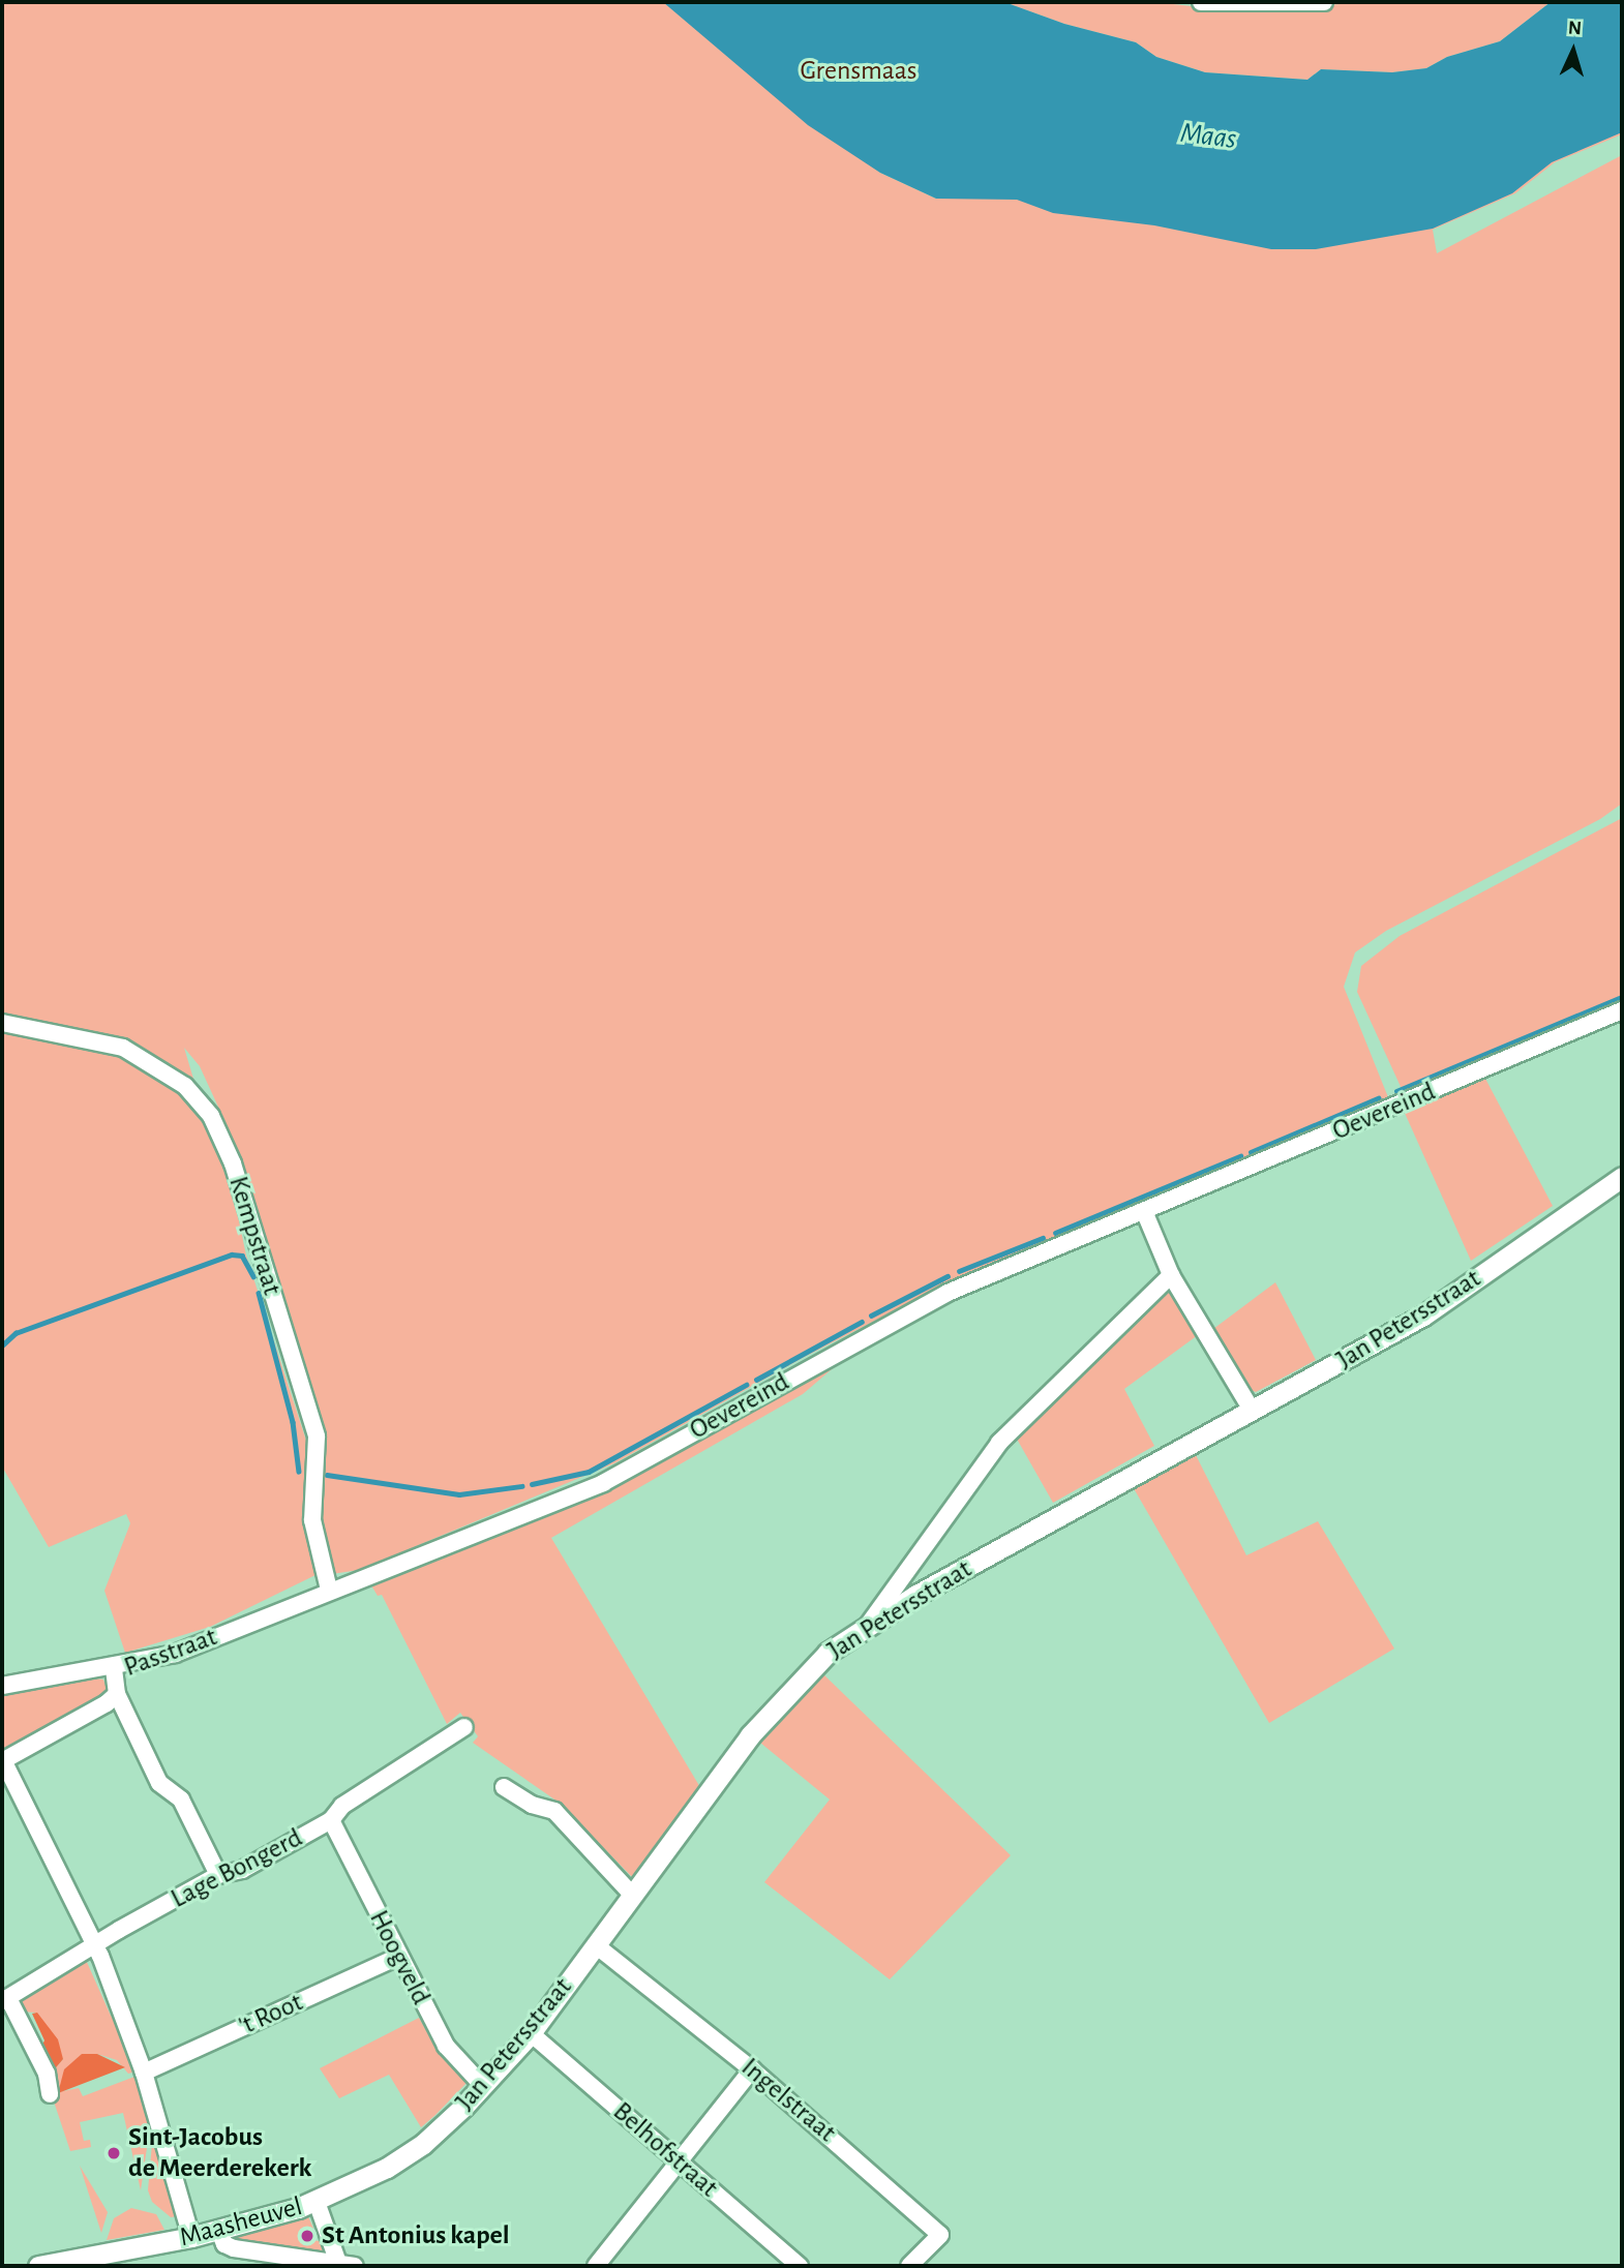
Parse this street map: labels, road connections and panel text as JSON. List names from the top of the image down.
{
  "streets": {
    "street": [
      "Oevereind",
      "Kempstraat",
      "Jan Petersstraat",
      "Passtraat",
      "Lage Bongerd",
      "Hoogveld",
      "'t Root",
      "Ingelstraat",
      "Belhofstraat",
      "Maasheuvel"
    ]
  },
  "crossings": [
    ["Oevereind", "Kempstraat"],
    ["Oevereind", "Passtraat"],
    ["Kempstraat", "Passtraat"],
    ["Jan Petersstraat", "Hoogveld"],
    ["Jan Petersstraat", "Ingelstraat"],
    ["Jan Petersstraat", "Belhofstraat"],
    ["Jan Petersstraat", "Maasheuvel"],
    ["Lage Bongerd", "Hoogveld"],
    ["Hoogveld", "'t Root"]
  ],
  "water": ["Maas"],
  "parks": ["Grensmaas"],
  "places": ["Sint-Jacobus de Meerderekerk", "St Antonius kapel"],
  "north": "top"
}
